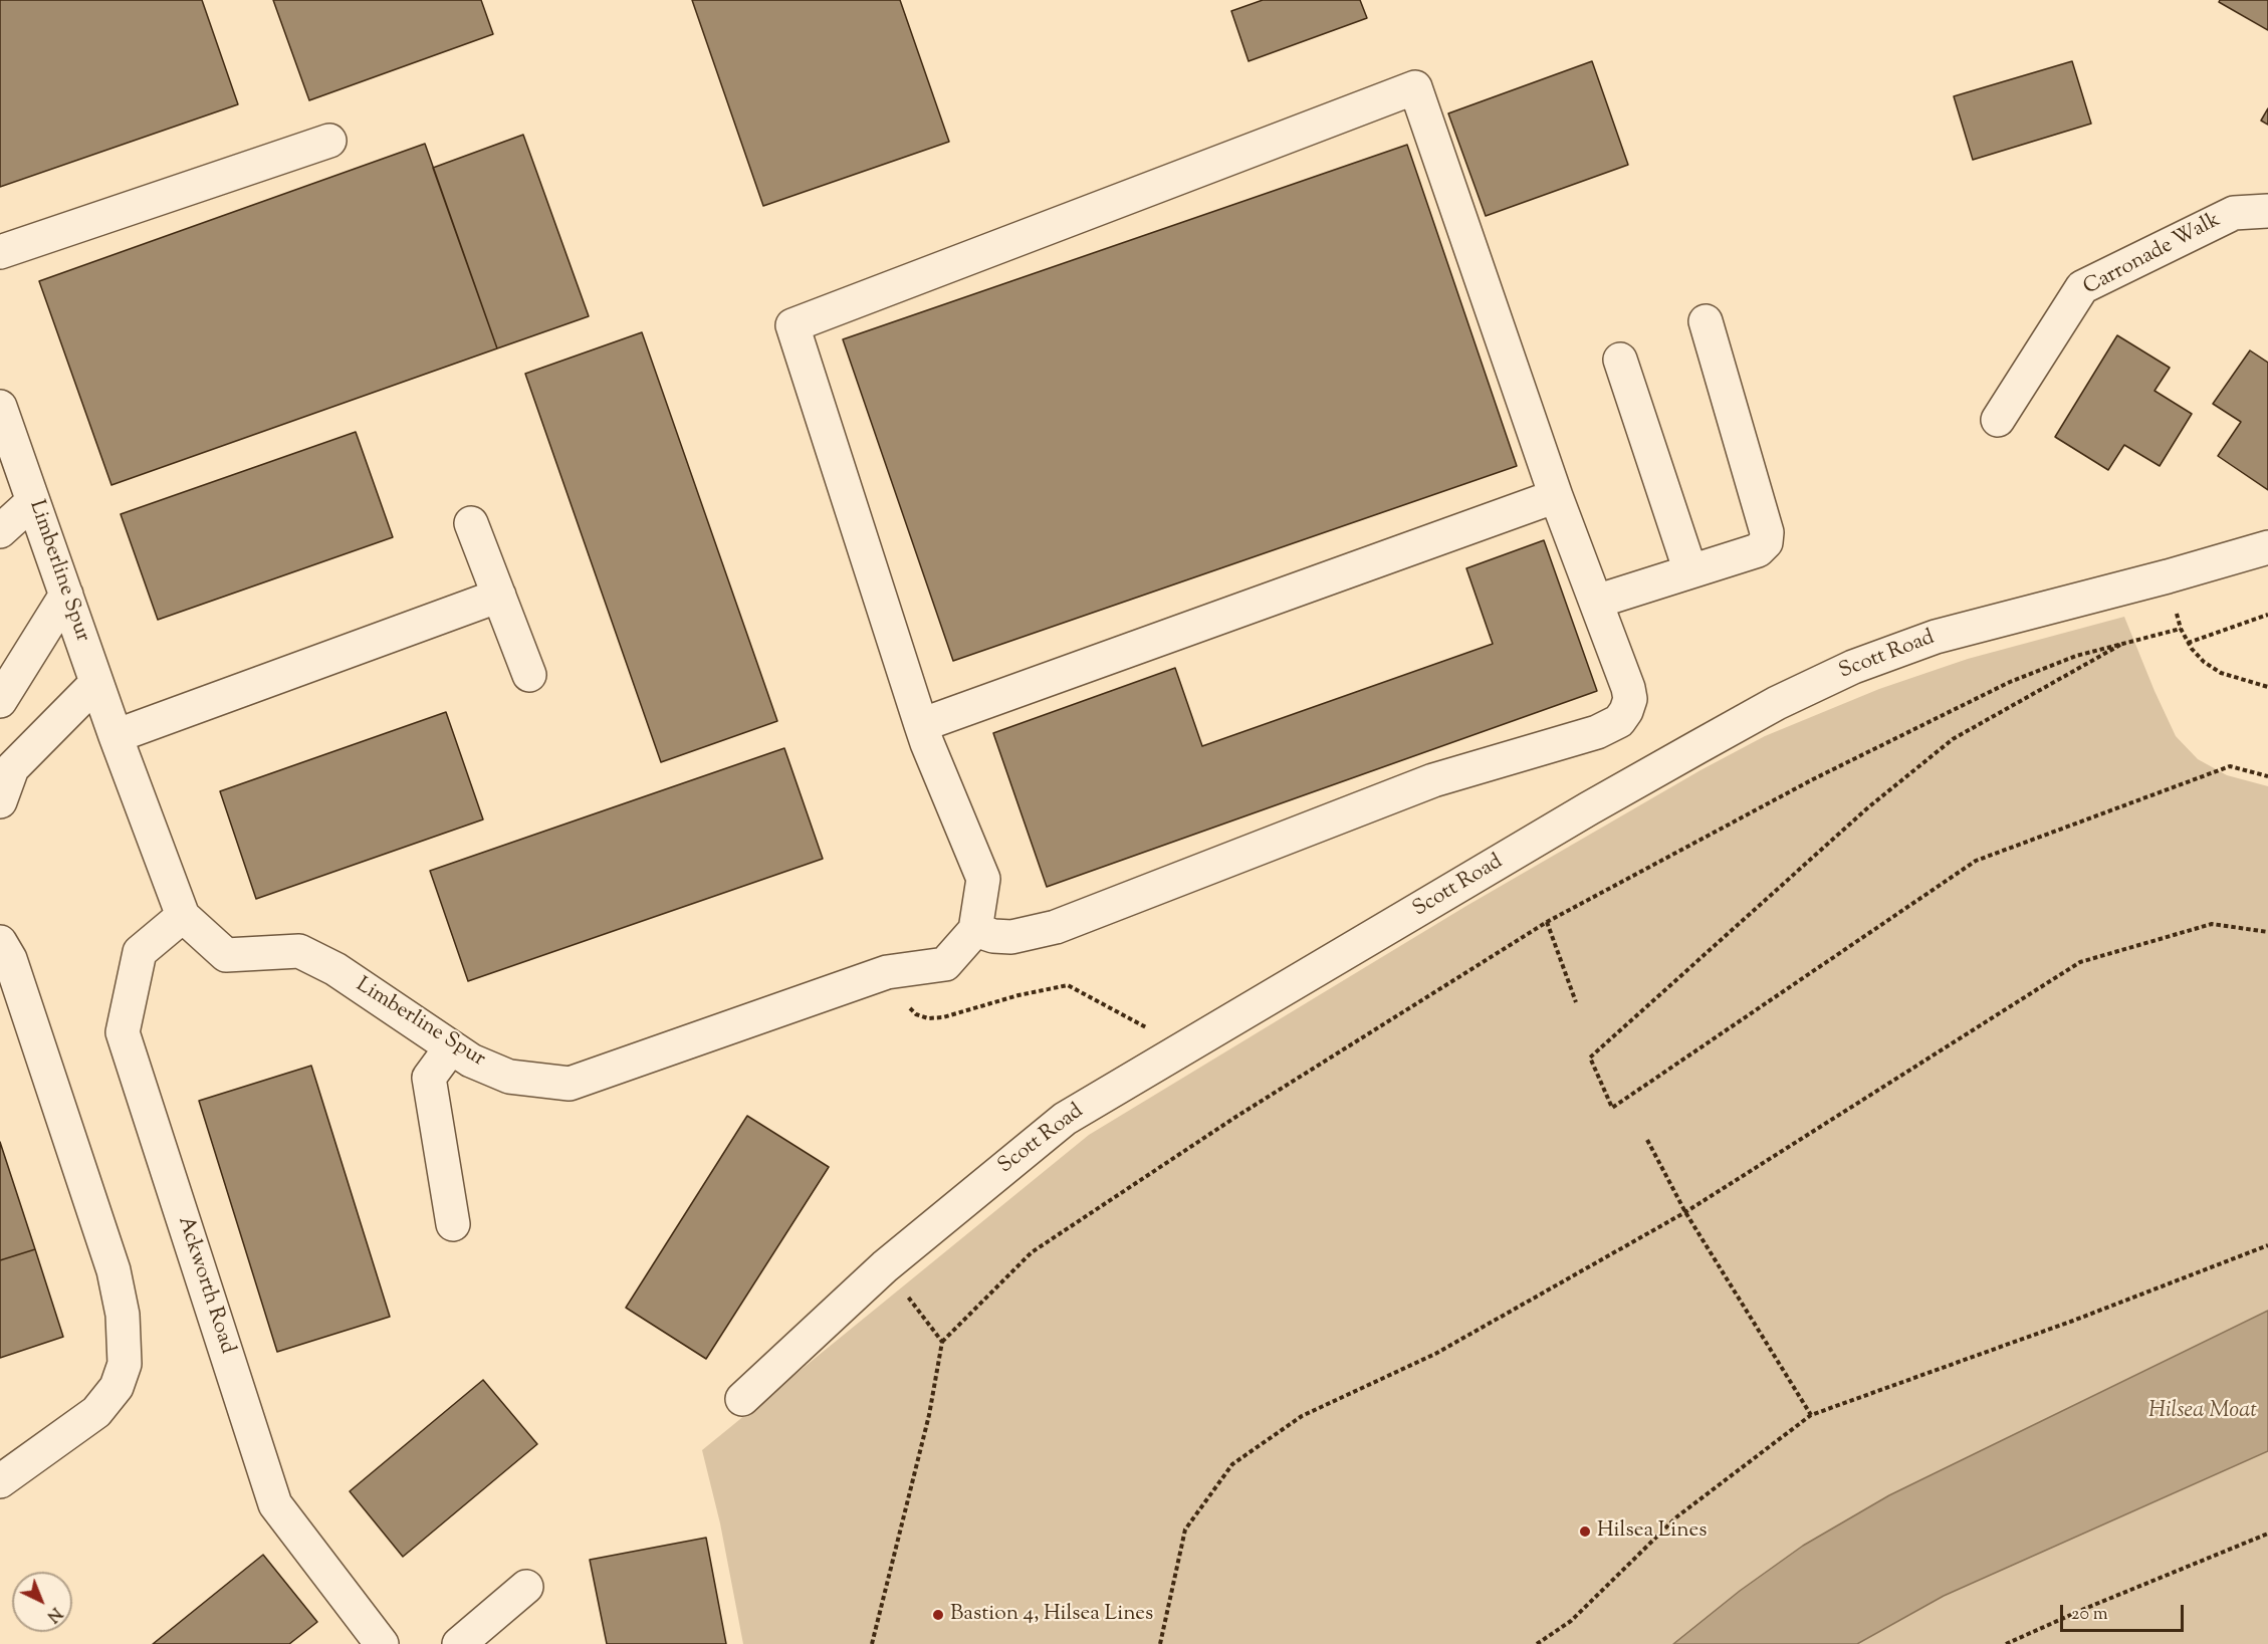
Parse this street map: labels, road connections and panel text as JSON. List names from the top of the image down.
{
  "streets": {
    "street": [
      "Carronade Walk",
      "Limberline Spur",
      "Scott Road",
      "Ackworth Road"
    ]
  },
  "crossings": [
    ["Limberline Spur", "Ackworth Road"]
  ],
  "water": ["Hilsea Moat"],
  "places": ["Hilsea Lines", "Bastion 4, Hilsea Lines"],
  "scale_bar": "20 m",
  "north": "bottom right"
}
